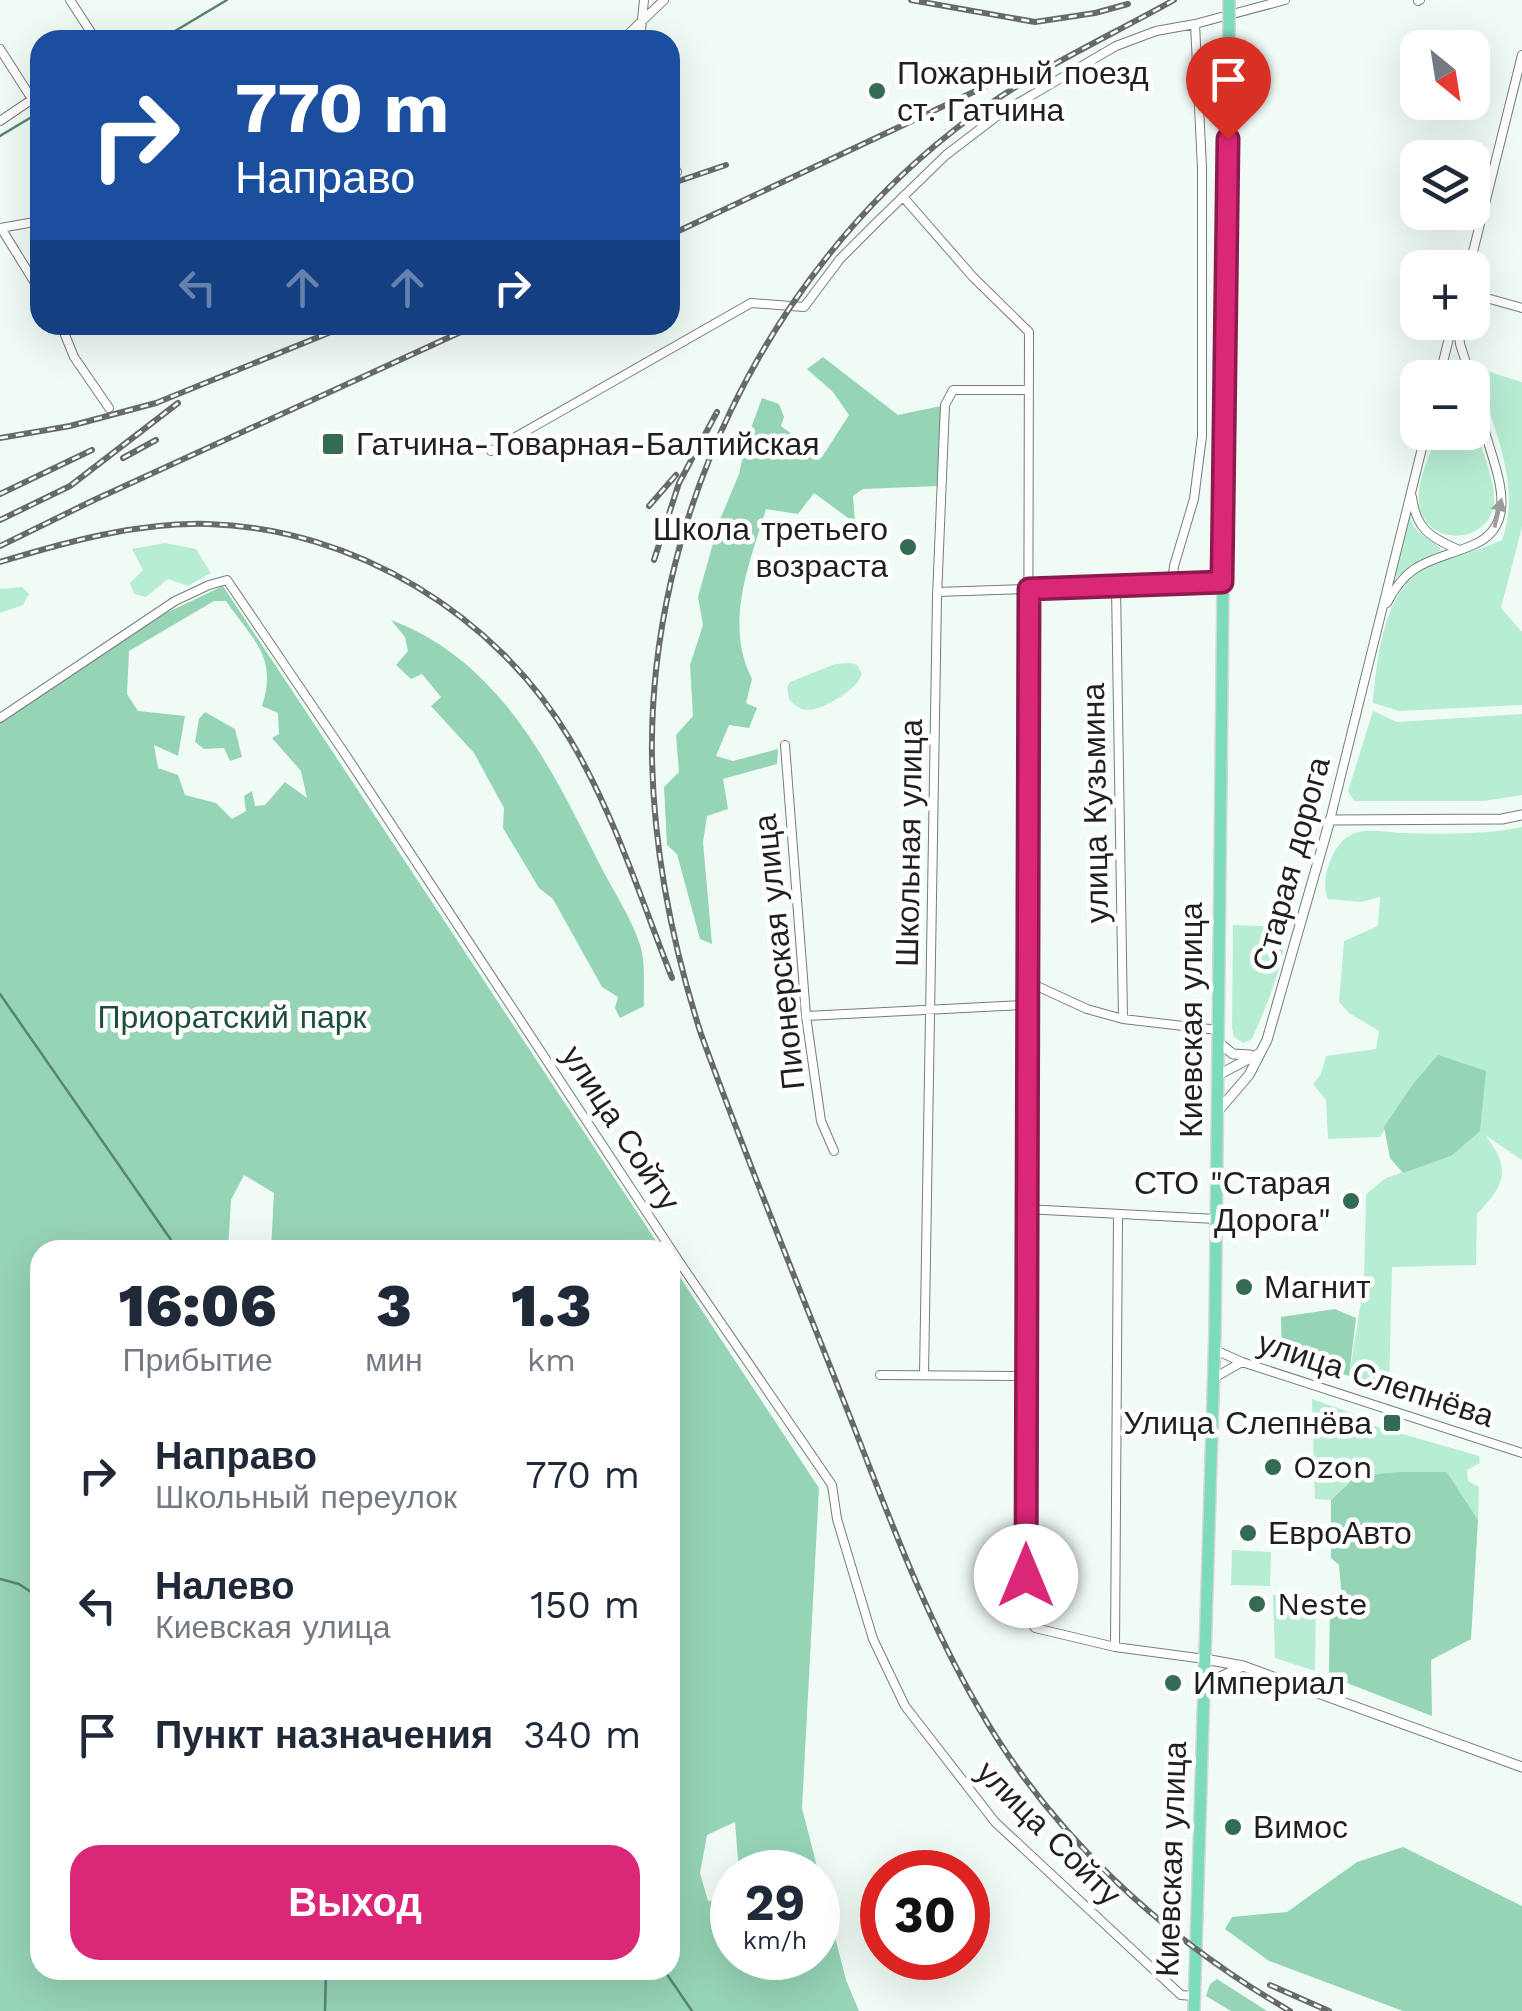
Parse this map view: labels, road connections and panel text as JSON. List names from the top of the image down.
{
  "streets": {
    "main road": ["Киевская улица"],
    "street": [
      "улица Кузьмина",
      "Школьная улица",
      "Старая дорога",
      "Пионерская улица",
      "улица Сойту",
      "улица Слепнёва"
    ]
  },
  "crossings": [
    ["Старая дорога", "Киевская улица"],
    ["Киевская улица", "улица Сойту"],
    ["Киевская улица", "улица Слепнёва"]
  ],
  "parks": ["Приоратский парк"],
  "places": {
    "other": [
      "Пожарный поезд ст. Гатчина",
      "Школа третьего возраста",
      "СТО \"Старая Дорога\"",
      "Магнит",
      "Ozon",
      "ЕвроАвто",
      "Neste",
      "Империал",
      "Вимос"
    ],
    "transit": ["Гатчина-Товарная-Балтийская", "Улица Слепнёва"]
  },
  "north": "bottom right",
  "page": {
    "map_buttons": ["+", "−"],
    "turn": ["770 m", "Направо"],
    "eta": [
      "16:06",
      "Прибытие",
      "3",
      "мин",
      "1.3",
      "km"
    ],
    "list": [
      {
        "name": "Направо",
        "note": "Школьный переулок",
        "value": "770 m"
      },
      {
        "name": "Налево",
        "note": "Киевская улица",
        "value": "150 m"
      },
      {
        "name": "Пункт назначения",
        "value": "340 m"
      }
    ],
    "buttons": "Выход",
    "speed": "29 km/h",
    "limit": "30"
  }
}
